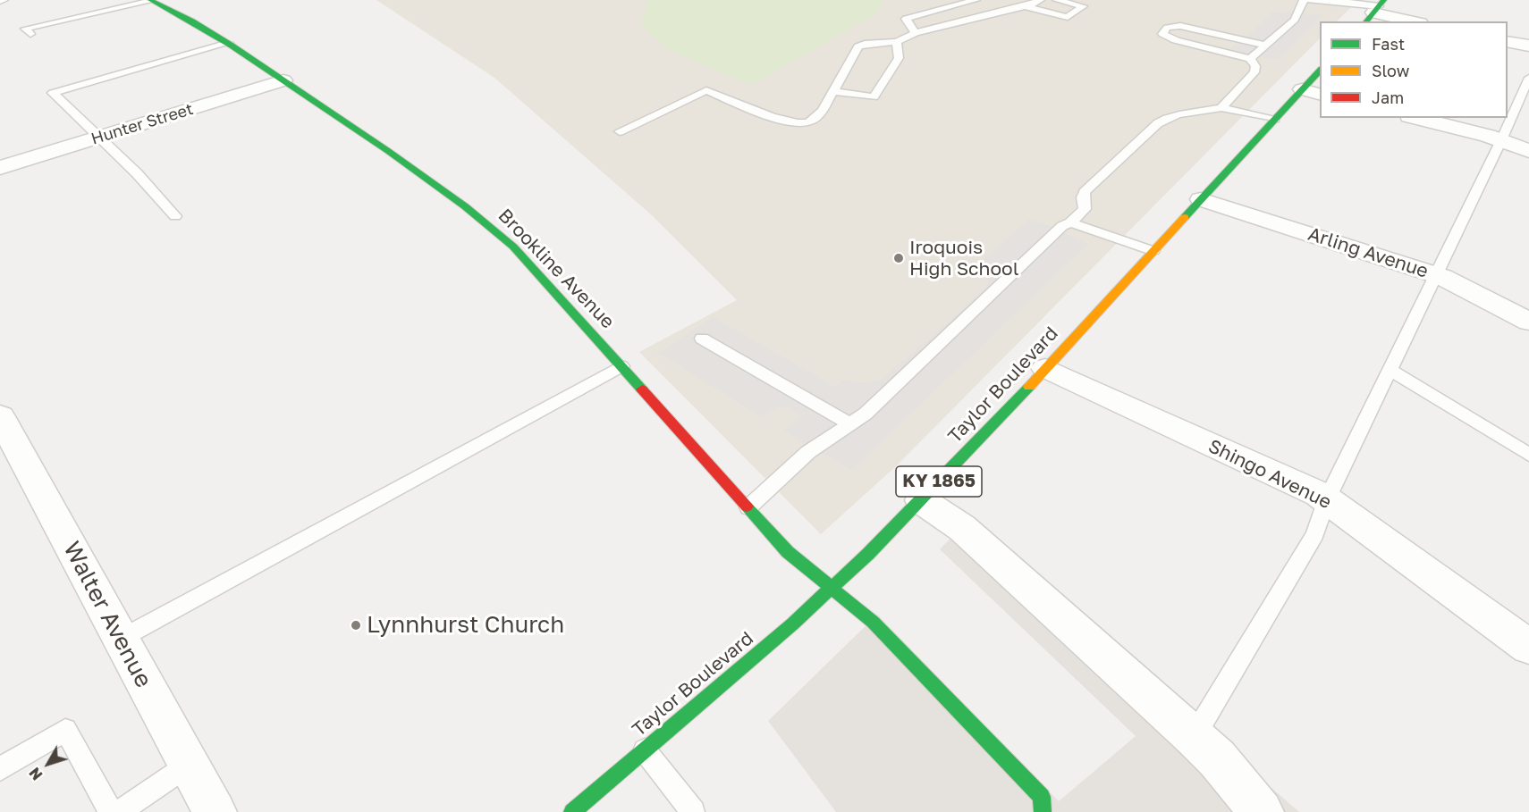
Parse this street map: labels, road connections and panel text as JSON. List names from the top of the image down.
{
  "streets": {
    "street": [
      "Hunter Street",
      "Arling Avenue",
      "Brookline Avenue",
      "Taylor Boulevard",
      "Shingo Avenue",
      "KY 1865",
      "Walter Avenue"
    ]
  },
  "crossings": [
    ["Hunter Street", "Brookline Avenue"],
    ["Arling Avenue", "Taylor Boulevard"],
    ["Brookline Avenue", "Taylor Boulevard"],
    ["Taylor Boulevard", "Shingo Avenue"]
  ],
  "places": ["Iroquois High School", "Lynnhurst Church"],
  "legend": ["Fast", "Slow", "Jam"],
  "north": "bottom left"
}
